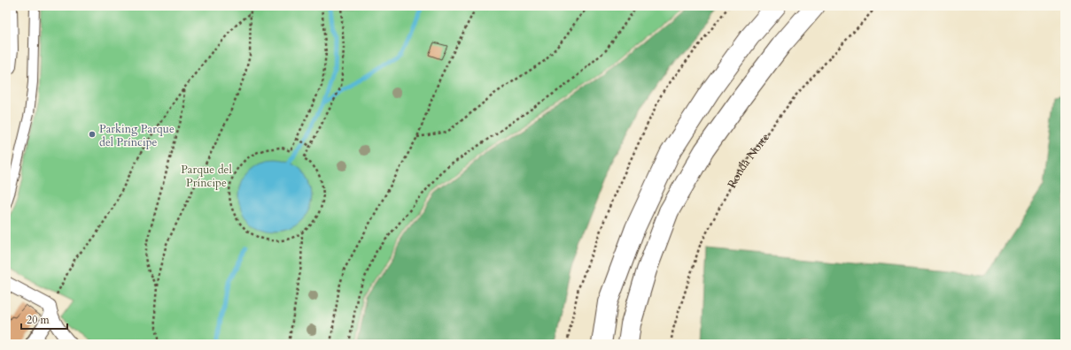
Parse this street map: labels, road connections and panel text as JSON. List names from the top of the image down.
{
  "streets": {
    "path": ["Ronda Norte"]
  },
  "parks": ["Parque del Príncipe"],
  "places": ["Parking Parque del Príncipe"],
  "scale_bar": "20 m"
}
